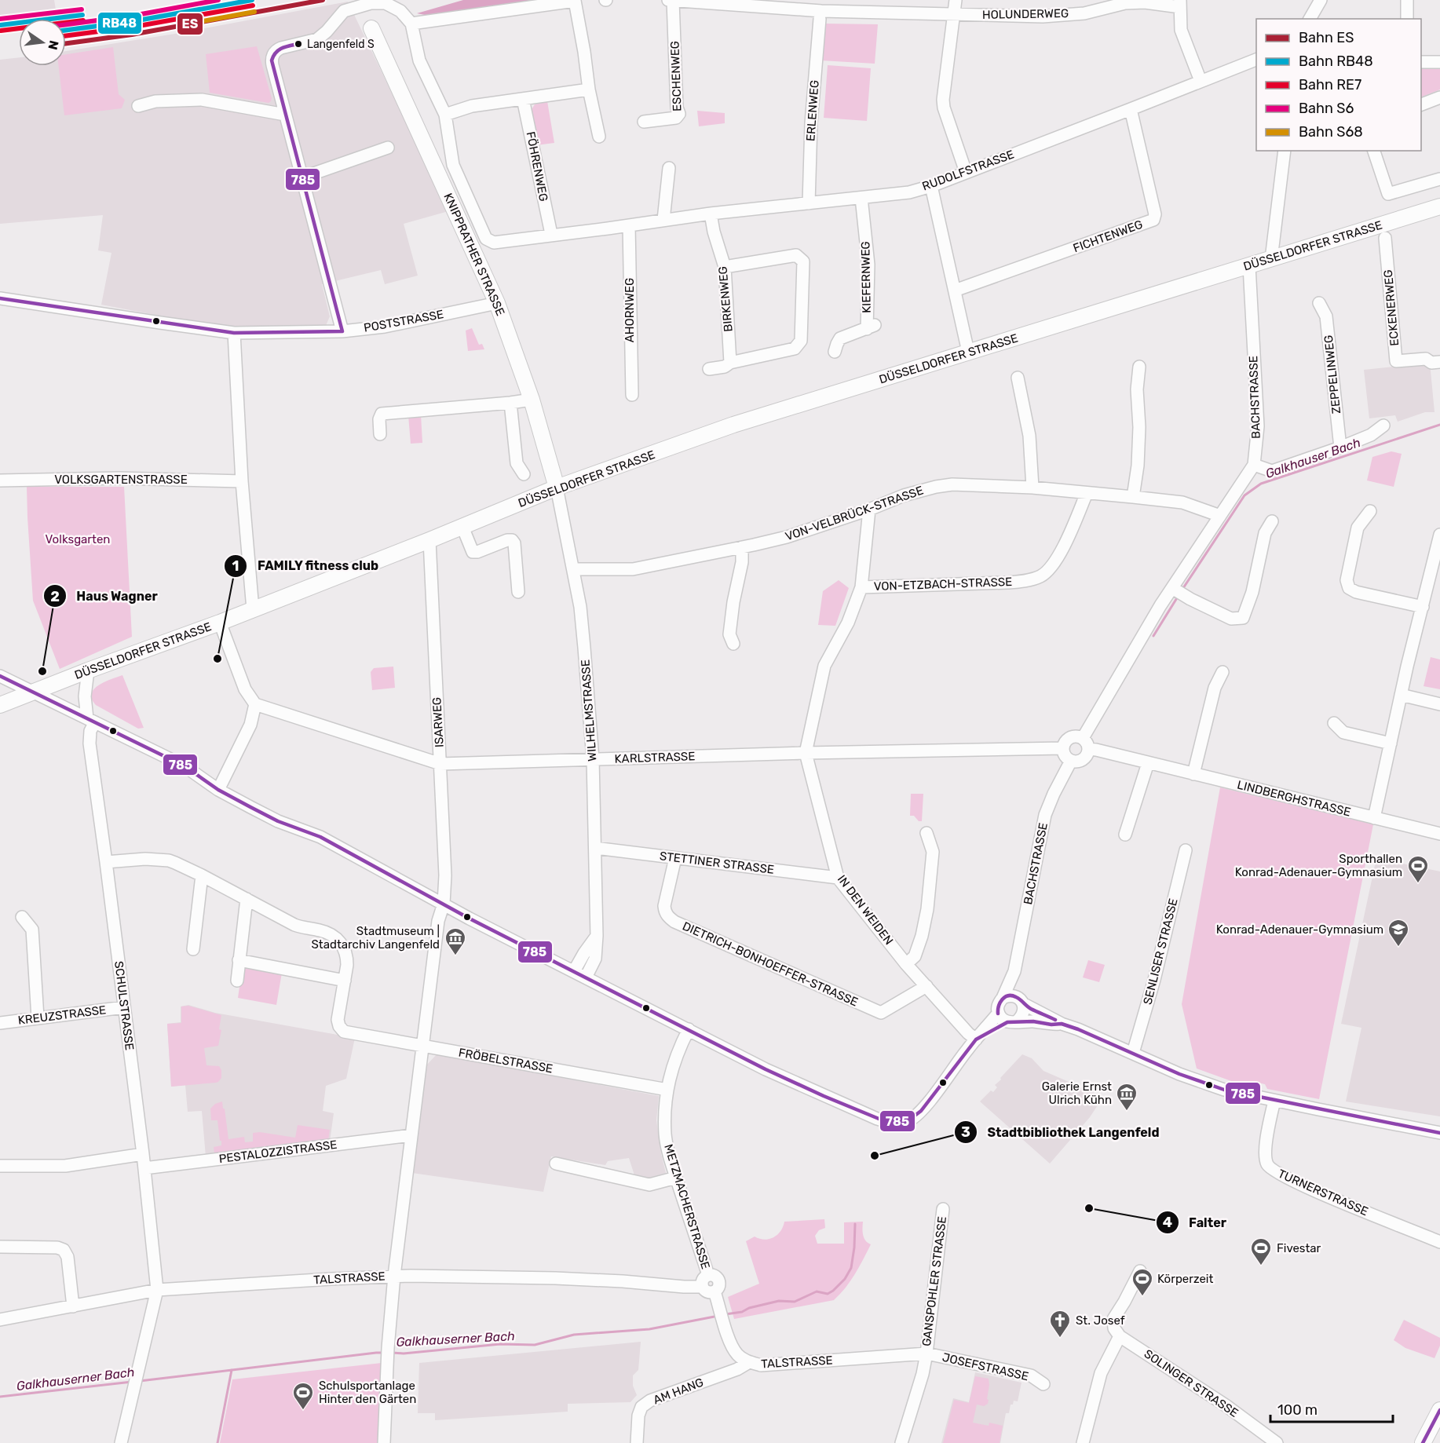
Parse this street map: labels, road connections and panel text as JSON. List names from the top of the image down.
{
  "streets": {
    "main road": ["DÜSSELDORFER STRASSE", "KNIPPRATHER STRASSE"],
    "street": [
      "HOLUNDERWEG",
      "ESCHENWEG",
      "ERLENWEG",
      "FÖHRENWEG",
      "RUDOLFSTRASSE",
      "FICHTENWEG",
      "KIEFERNWEG",
      "BIRKENWEG",
      "ECKENERWEG",
      "AHORNWEG",
      "POSTSTRASSE",
      "ZEPPELINWEG",
      "BACHSTRASSE",
      "VOLKSGARTENSTRASSE",
      "VON-VELBRÜCK-STRASSE",
      "VON-ETZBACH-STRASSE",
      "WILHELMSTRASSE",
      "ISARWEG",
      "KARLSTRASSE",
      "LINDBERGHSTRASSE",
      "STETTINER STRASSE",
      "IN DEN WEIDEN",
      "SENLISER STRASSE",
      "DIETRICH-BONHOEFFER-STRASSE",
      "SCHULSTRASSE",
      "KREUZSTRASSE",
      "FRÖBELSTRASSE",
      "PESTALOZZISTRASSE",
      "TURNERSTRASSE",
      "METZMACHERSTRASSE",
      "TALSTRASSE",
      "GANSPOHLER STRASSE",
      "JOSEFSTRASSE",
      "SOLINGER STRASSE",
      "AM HANG"
    ]
  },
  "crossings": [
    ["HOLUNDERWEG", "ESCHENWEG"],
    ["ERLENWEG", "RUDOLFSTRASSE"],
    ["FÖHRENWEG", "RUDOLFSTRASSE"],
    ["RUDOLFSTRASSE", "FICHTENWEG"],
    ["RUDOLFSTRASSE", "KIEFERNWEG"],
    ["RUDOLFSTRASSE", "BIRKENWEG"],
    ["RUDOLFSTRASSE", "AHORNWEG"],
    ["DÜSSELDORFER STRASSE", "KNIPPRATHER STRASSE"],
    ["DÜSSELDORFER STRASSE", "BACHSTRASSE"],
    ["DÜSSELDORFER STRASSE", "WILHELMSTRASSE"],
    ["DÜSSELDORFER STRASSE", "ISARWEG"],
    ["DÜSSELDORFER STRASSE", "SCHULSTRASSE"],
    ["KNIPPRATHER STRASSE", "POSTSTRASSE"],
    ["KNIPPRATHER STRASSE", "WILHELMSTRASSE"],
    ["BACHSTRASSE", "VON-VELBRÜCK-STRASSE"],
    ["BACHSTRASSE", "KARLSTRASSE"],
    ["BACHSTRASSE", "LINDBERGHSTRASSE"],
    ["VON-VELBRÜCK-STRASSE", "VON-ETZBACH-STRASSE"],
    ["VON-VELBRÜCK-STRASSE", "WILHELMSTRASSE"],
    ["WILHELMSTRASSE", "KARLSTRASSE"],
    ["WILHELMSTRASSE", "STETTINER STRASSE"],
    ["ISARWEG", "KARLSTRASSE"],
    ["ISARWEG", "FRÖBELSTRASSE"],
    ["ISARWEG", "PESTALOZZISTRASSE"],
    ["ISARWEG", "TALSTRASSE"],
    ["KARLSTRASSE", "LINDBERGHSTRASSE"],
    ["KARLSTRASSE", "IN DEN WEIDEN"],
    ["STETTINER STRASSE", "IN DEN WEIDEN"],
    ["STETTINER STRASSE", "DIETRICH-BONHOEFFER-STRASSE"],
    ["IN DEN WEIDEN", "DIETRICH-BONHOEFFER-STRASSE"],
    ["SCHULSTRASSE", "KREUZSTRASSE"],
    ["SCHULSTRASSE", "PESTALOZZISTRASSE"],
    ["SCHULSTRASSE", "TALSTRASSE"],
    ["FRÖBELSTRASSE", "METZMACHERSTRASSE"],
    ["METZMACHERSTRASSE", "TALSTRASSE"],
    ["TALSTRASSE", "GANSPOHLER STRASSE"],
    ["TALSTRASSE", "JOSEFSTRASSE"],
    ["TALSTRASSE", "AM HANG"],
    ["GANSPOHLER STRASSE", "JOSEFSTRASSE"]
  ],
  "water": ["Galkhauser Bach", "Galkhauserner Bach"],
  "parks": ["Volksgarten"],
  "places": {
    "other": [
      "Langenfeld S",
      "FAMILY fitness club",
      "Haus Wagner",
      "Stadtbibliothek Langenfeld",
      "Falter"
    ],
    "sports": [
      "Sporthallen Konrad-Adenauer-Gymnasium",
      "Fivestar",
      "Körperzeit",
      "Schulsportanlage Hinter den Gärten"
    ],
    "school or university": ["Konrad-Adenauer-Gymnasium"],
    "museum": ["Stadtmuseum | Stadtarchiv Langenfeld", "Galerie Ernst Ulrich Kühn"],
    "church": ["St. Josef"]
  },
  "lines": [
    "rail line ES",
    "rail line RB48",
    "rail line S6",
    "rail line RE7",
    "rail line S68",
    "transit line 785"
  ],
  "legend": [
    "Bahn ES",
    "Bahn RB48",
    "Bahn RE7",
    "Bahn S6",
    "Bahn S68"
  ],
  "scale_bar": "100 m",
  "north": "right"
}
